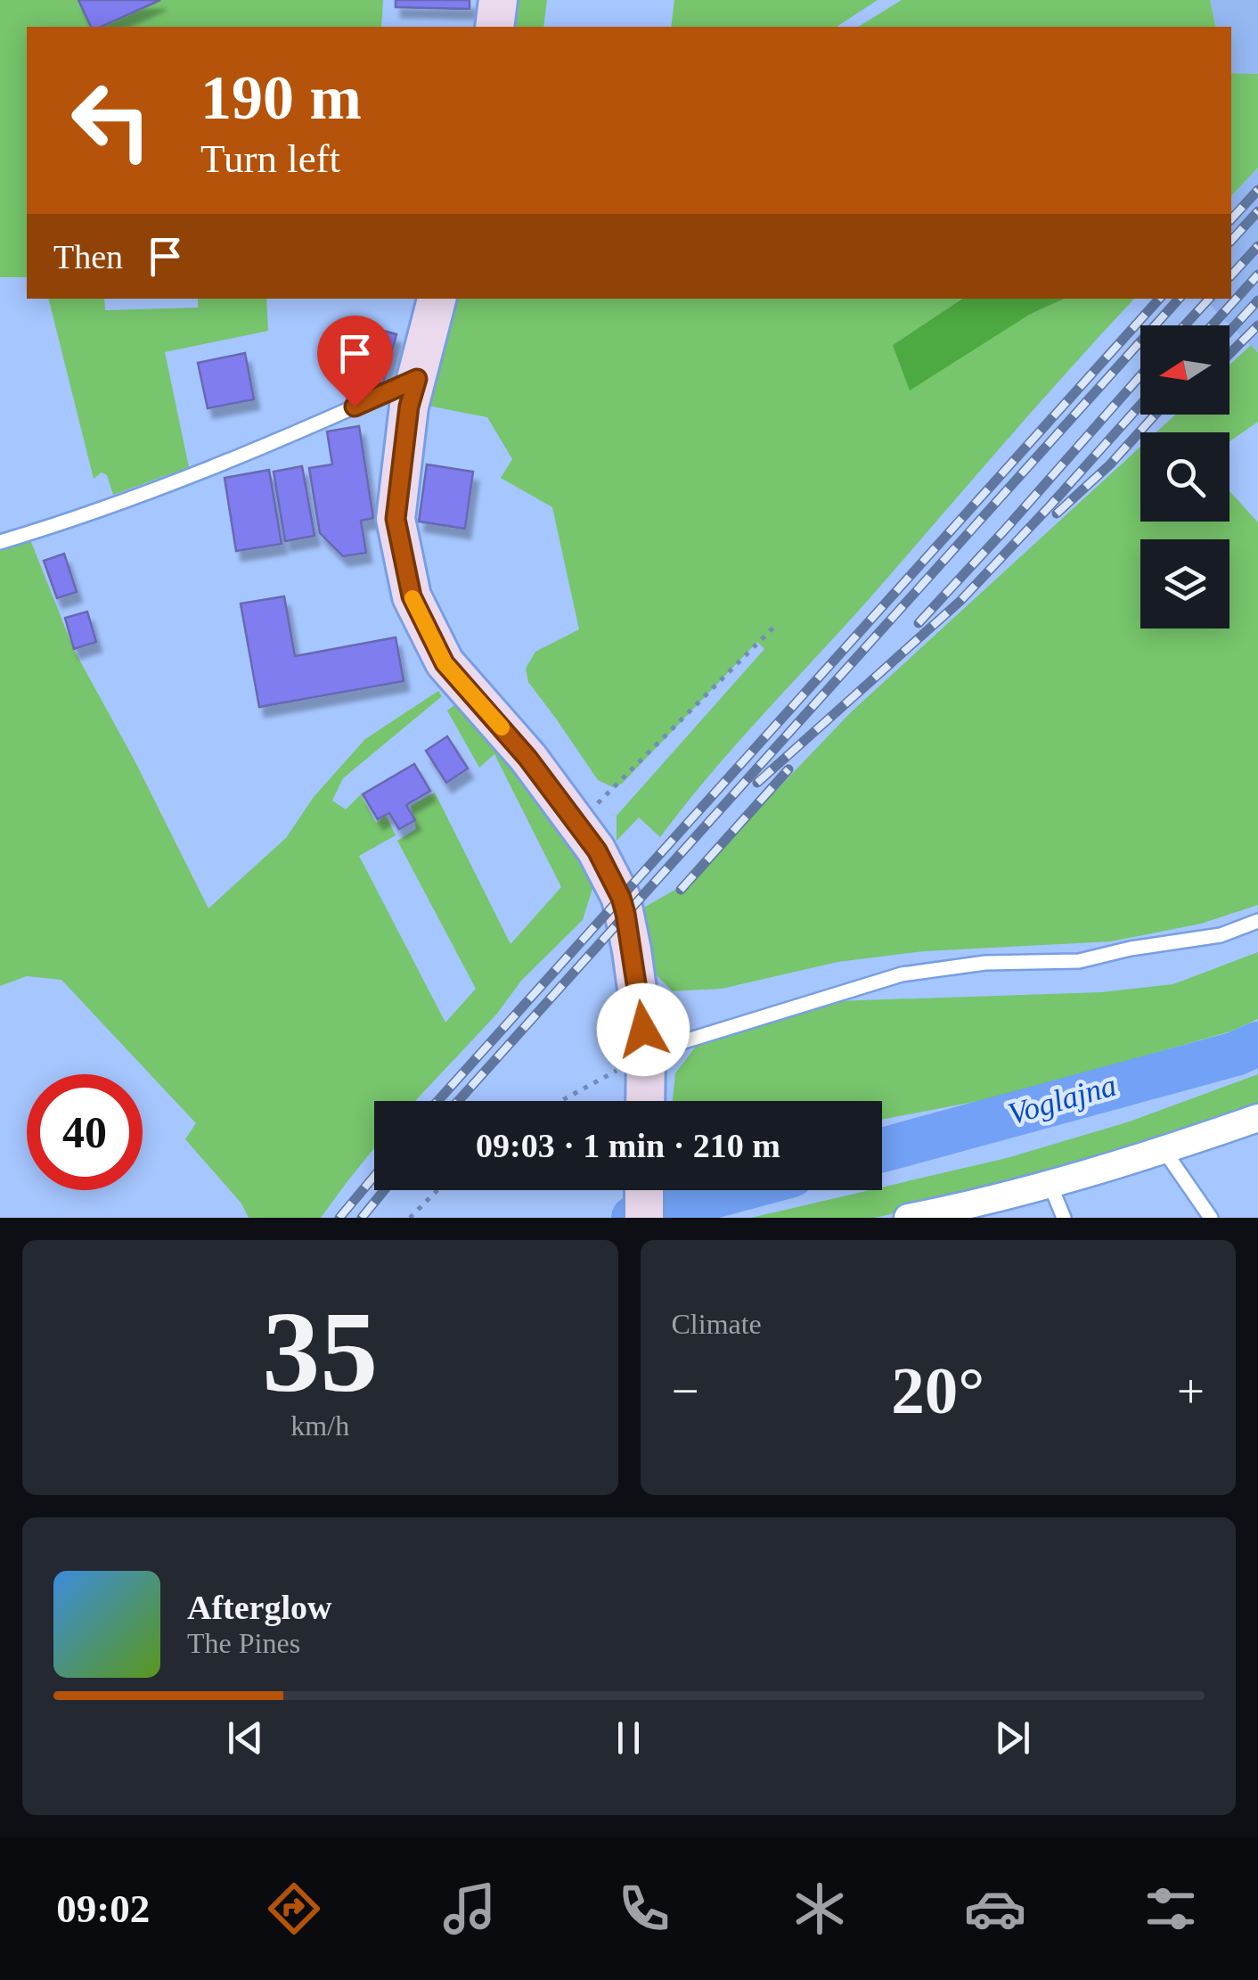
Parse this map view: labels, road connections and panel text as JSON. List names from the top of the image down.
{
  "water": ["Voglajna"],
  "north": "left",
  "page": {
    "turn": ["190 m", "Turn left"],
    "then": "Then",
    "limit": "40",
    "trip": "09:03 · 1 min · 210 m",
    "tile": [
      ["35", "km/h"],
      "Climate"
    ],
    "heat": ["−", "20°", "+"],
    "song": ["Afterglow", "The Pines"],
    "tabs": "09:02"
  }
}
